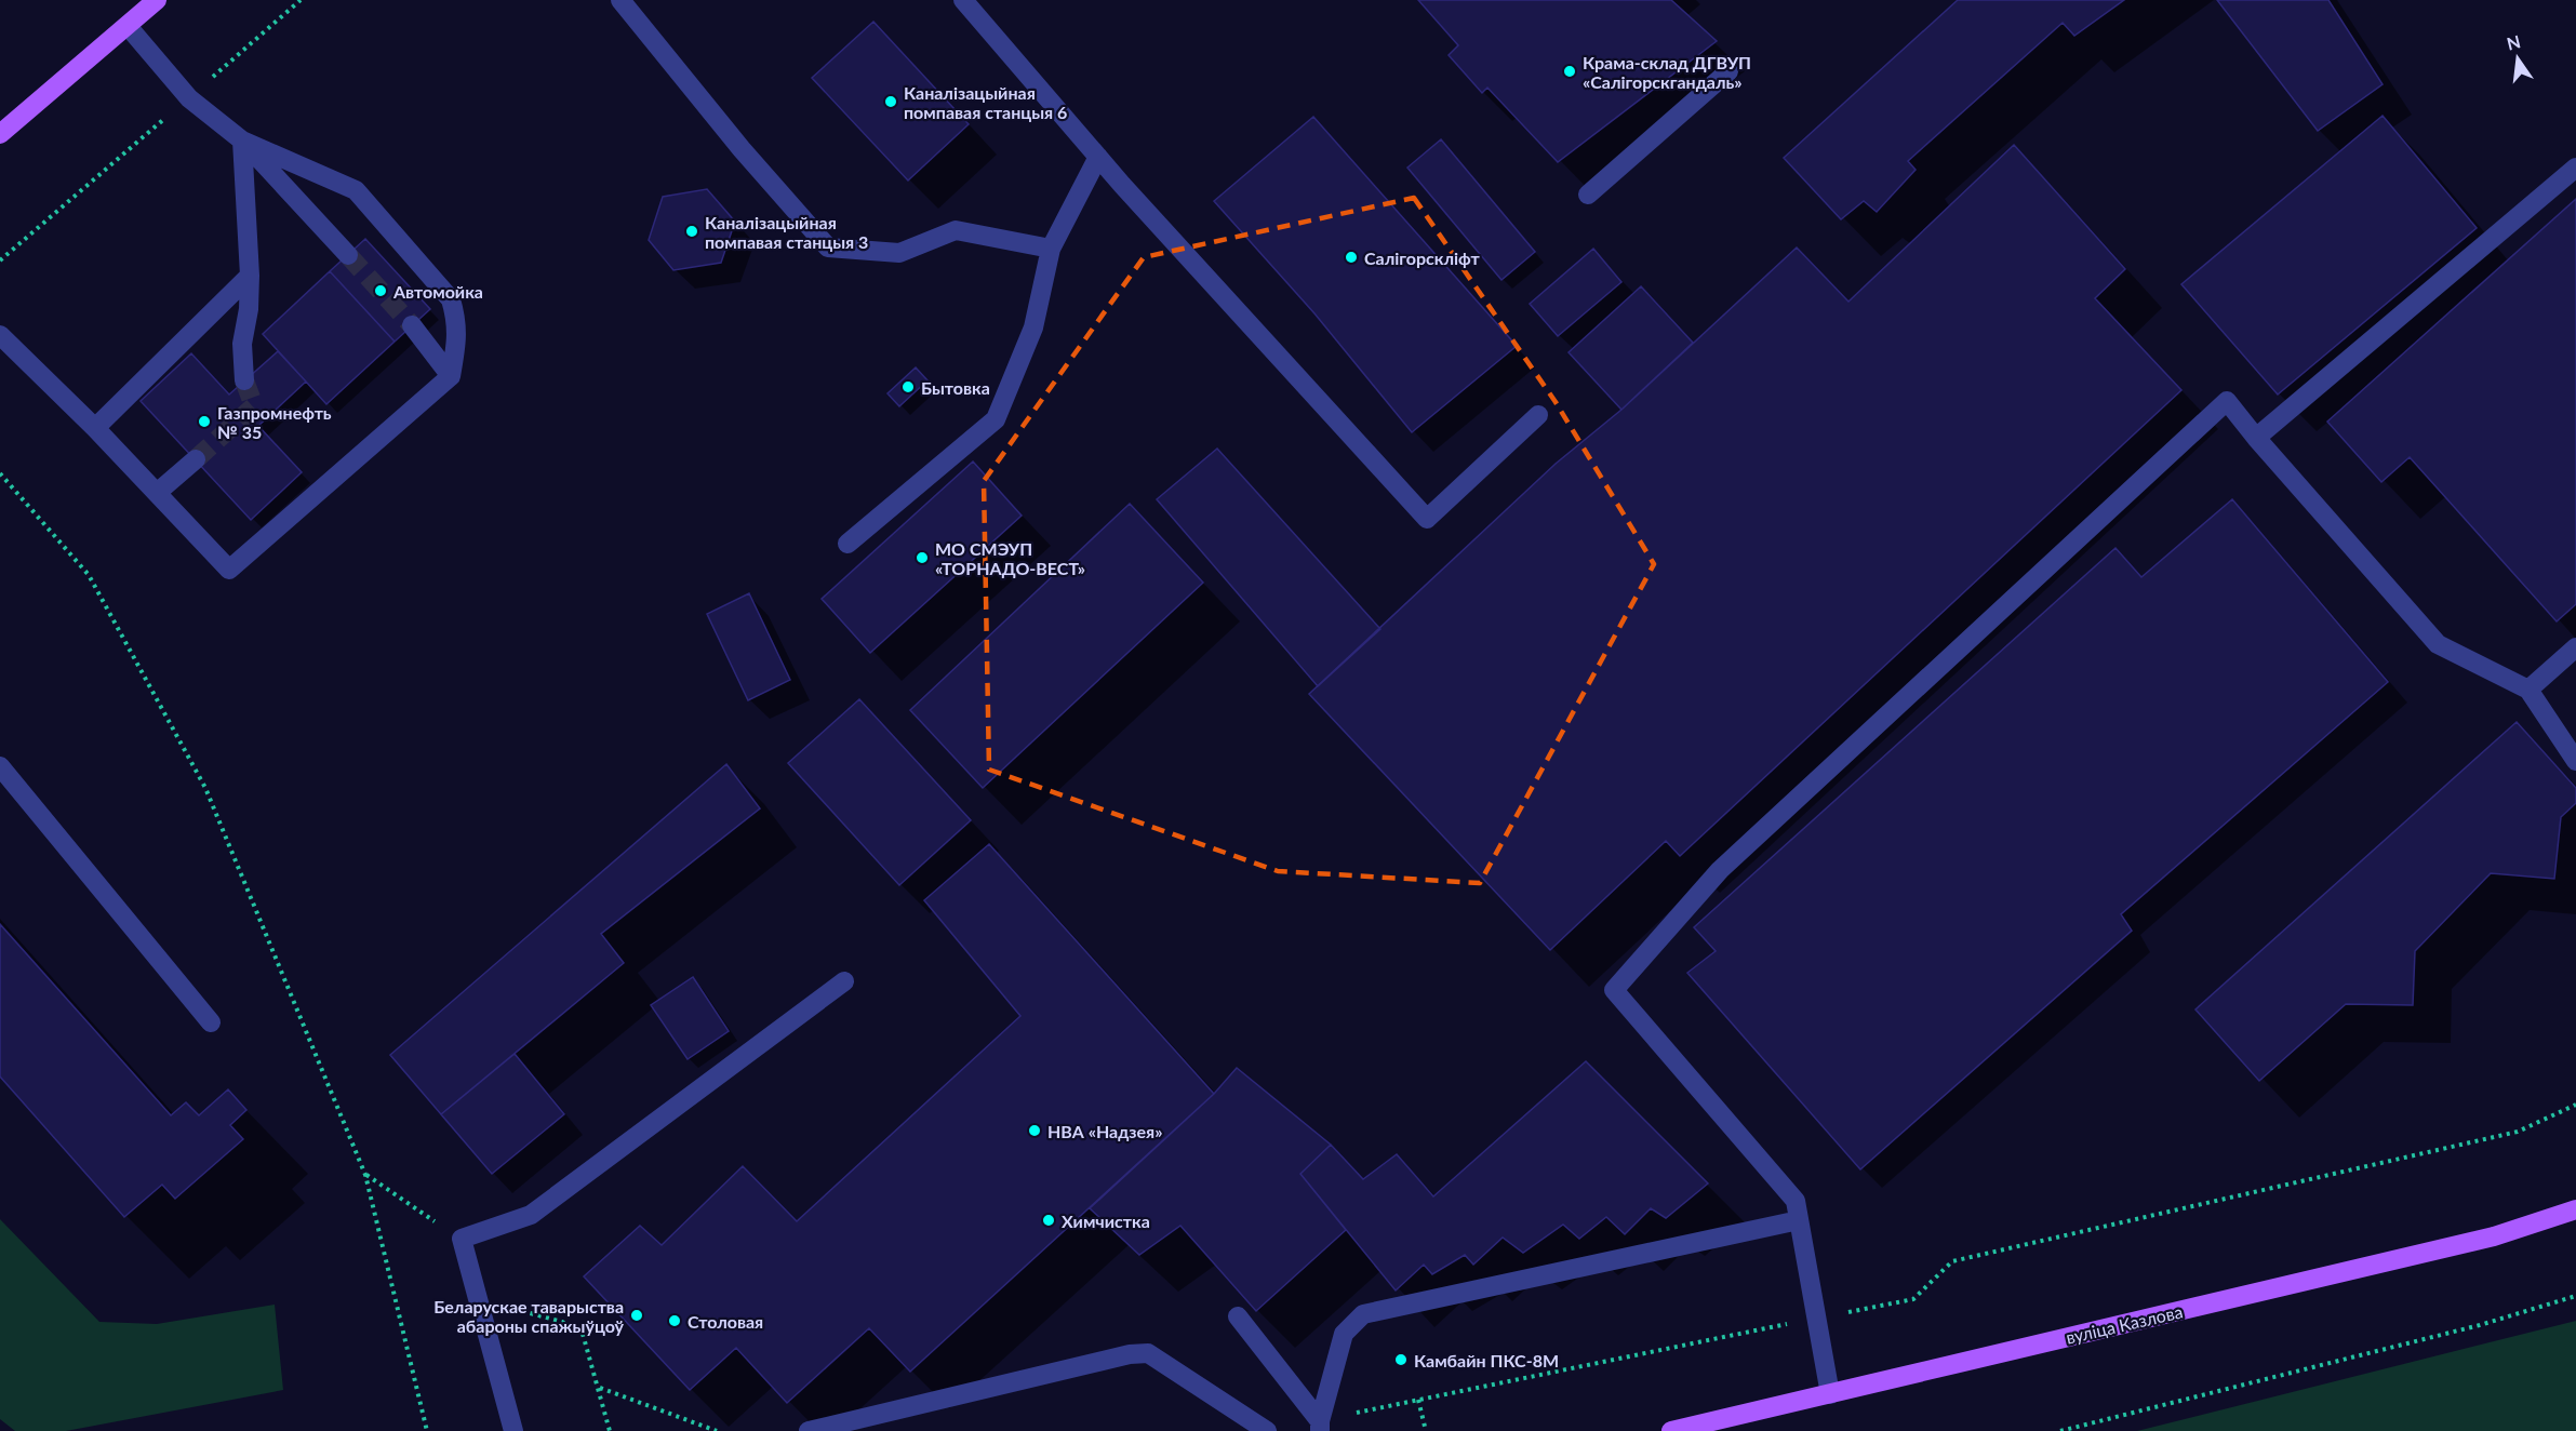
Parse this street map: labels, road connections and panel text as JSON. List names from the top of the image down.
{
  "streets": {
    "main road": ["вуліца Казлова"]
  },
  "places": [
    "Крама-склад ДГВУП «Салігорскгандаль»",
    "Каналізацыйная помпавая станцыя 6",
    "Каналізацыйная помпавая станцыя 3",
    "Салігорскліфт",
    "Автомойка",
    "Бытовка",
    "Газпромнефть № 35",
    "МО СМЭУП «ТОРНАДО-ВЕСТ»",
    "НВА «Надзея»",
    "Химчистка",
    "Беларускае таварыства абароны спажыўцоў",
    "Столовая",
    "Камбайн ПКС-8М"
  ],
  "north": "top"
}
